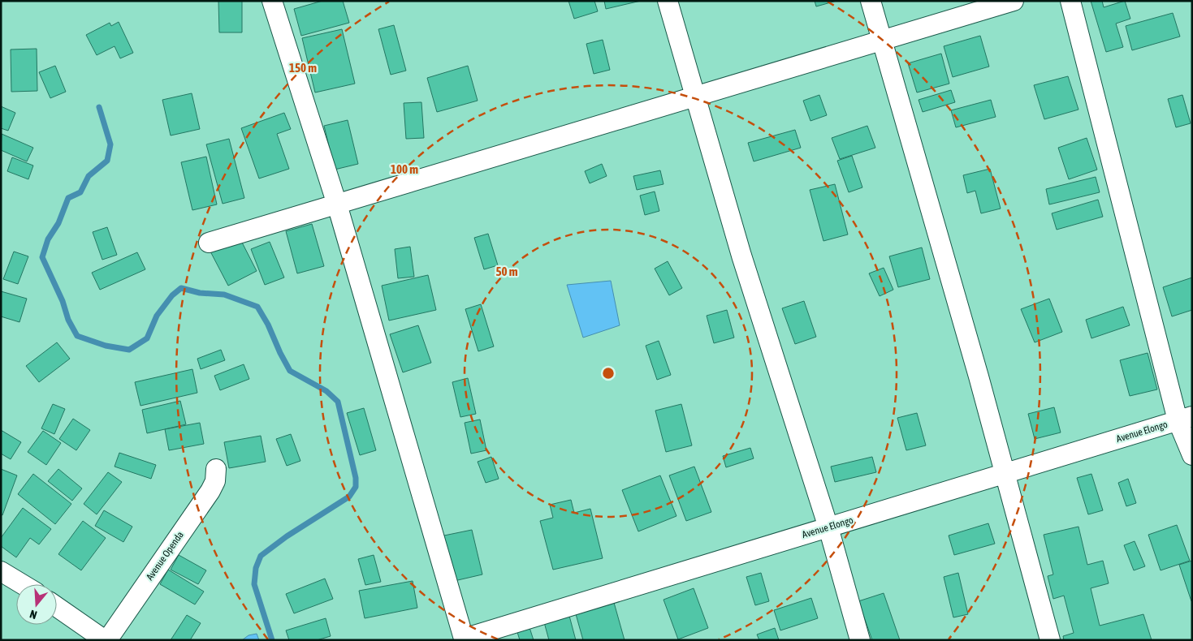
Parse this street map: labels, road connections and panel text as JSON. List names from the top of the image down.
{
  "streets": {
    "street": ["Avenue Elongo", "Avenue Openda"]
  },
  "north": "bottom",
  "rings": ["150 m", "100 m", "50 m"]
}
